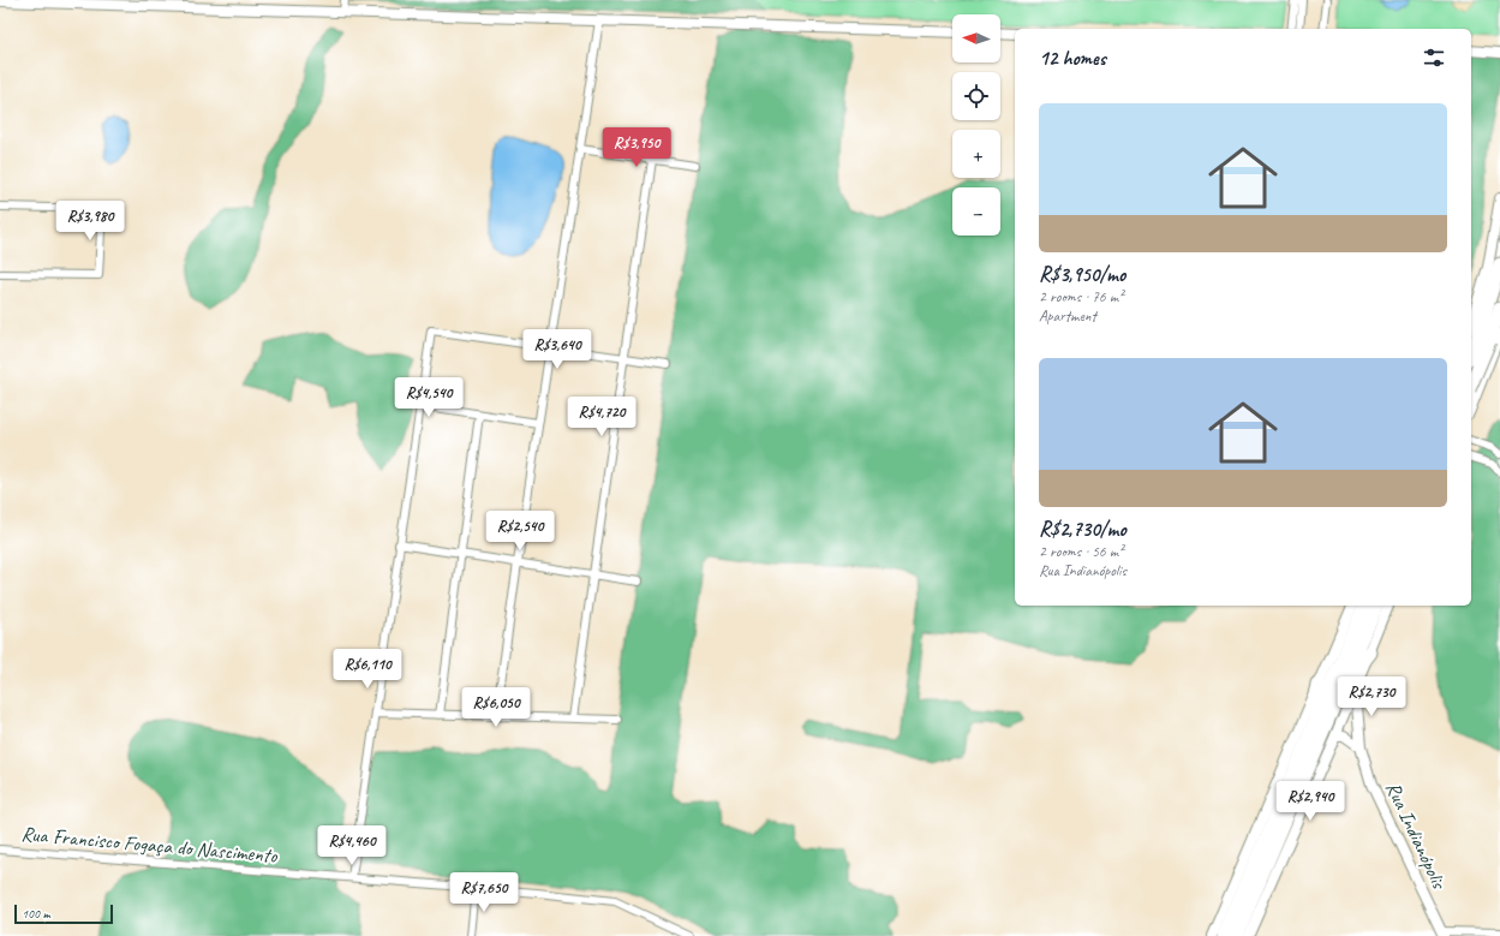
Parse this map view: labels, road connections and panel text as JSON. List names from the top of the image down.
{
  "streets": {
    "street": ["Rua Indianópolis", "Rua Francisco Fogaça do Nascimento"]
  },
  "scale_bar": "100 m",
  "north": "left",
  "page": {
    "map_buttons": ["+", "−"],
    "heading": "12 homes",
    "list": [
      {
        "name": "R$3,950/mo",
        "note": "2 rooms · 76 m² · Apartment"
      },
      {
        "name": "R$2,730/mo",
        "note": "2 rooms · 56 m² · Rua Indianópolis"
      }
    ],
    "price": [
      "R$3,950",
      "R$3,980",
      "R$3,640",
      "R$4,540",
      "R$4,720",
      "R$2,540",
      "R$6,110",
      "R$2,730",
      "R$6,050",
      "R$2,940",
      "R$4,460",
      "R$7,650"
    ],
    "scale": "100 m"
  }
}
